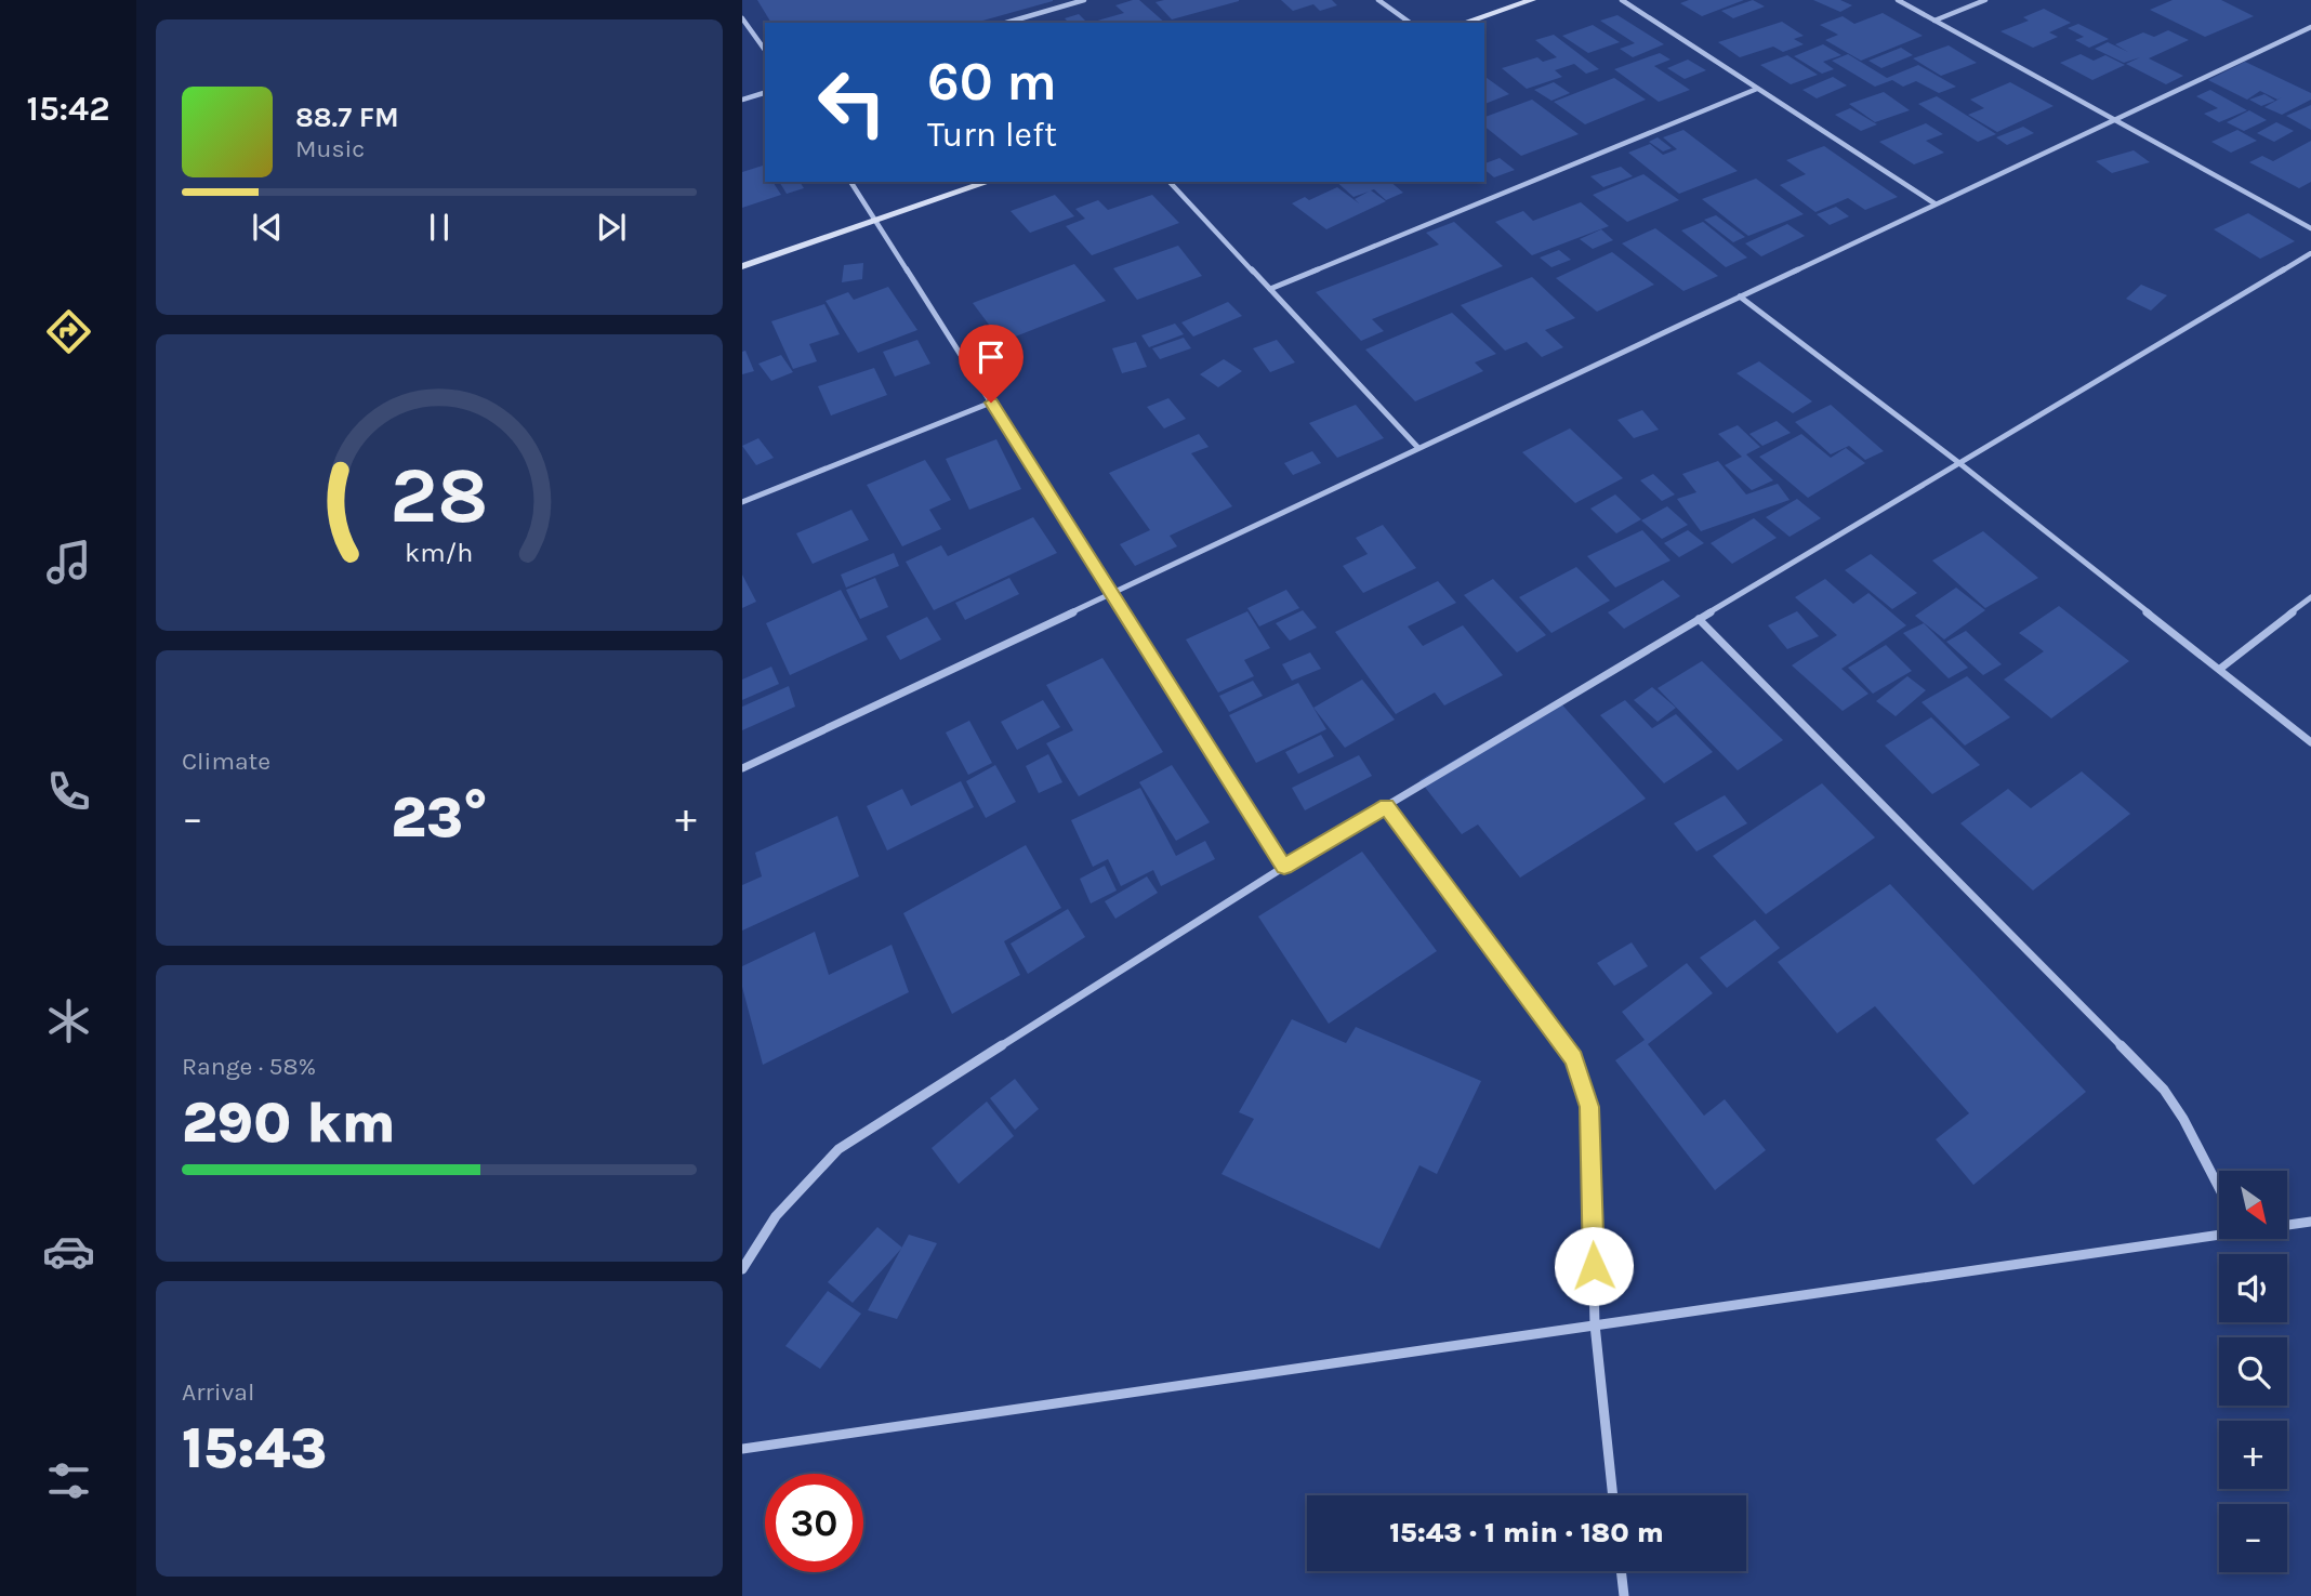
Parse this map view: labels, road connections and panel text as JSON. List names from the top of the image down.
{
  "north": "bottom right",
  "page": {
    "tabs": "15:42",
    "turn": ["60 m", "Turn left"],
    "song": ["88.7 FM", "Music"],
    "tile": [
      "Climate",
      ["Range · 58%", "290 km"],
      ["Arrival", "15:43"]
    ],
    "heat": ["−", "23°", "+"],
    "map_buttons": ["+", "−"],
    "limit": "30",
    "trip": "15:43 · 1 min · 180 m",
    "gauge": ["28", "km/h"]
  }
}
